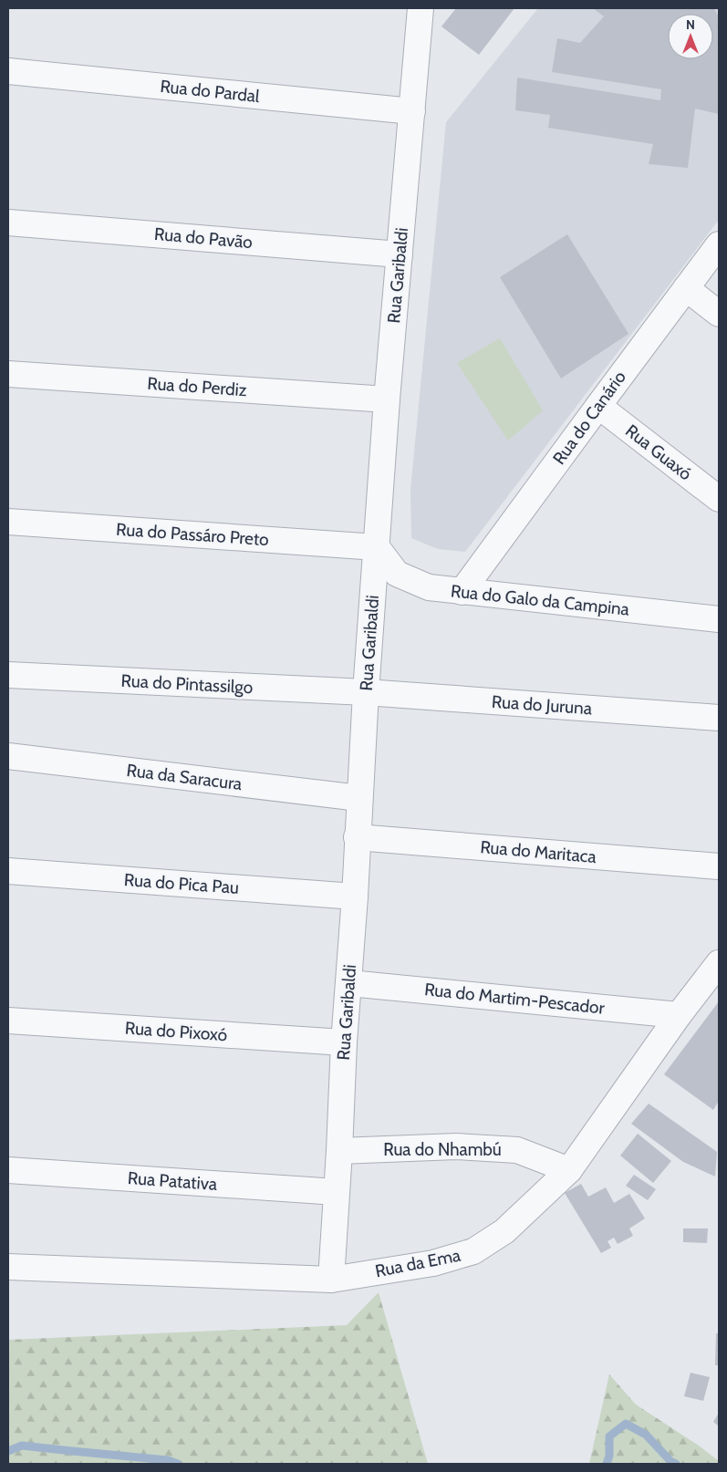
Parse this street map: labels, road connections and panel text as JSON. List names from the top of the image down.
{
  "streets": {
    "street": [
      "Rua do Pardal",
      "Rua do Pavão",
      "Rua Garibaldi",
      "Rua do Perdiz",
      "Rua do Canário",
      "Rua Guaxó",
      "Rua do Passáro Preto",
      "Rua do Galo da Campina",
      "Rua do Pintassilgo",
      "Rua do Juruna",
      "Rua da Saracura",
      "Rua do Maritaca",
      "Rua do Pica Pau",
      "Rua do Martim-Pescador",
      "Rua do Pixoxó",
      "Rua do Nhambú",
      "Rua Patativa",
      "Rua da Ema"
    ]
  },
  "crossings": [
    ["Rua do Pardal", "Rua Garibaldi"],
    ["Rua do Pavão", "Rua Garibaldi"],
    ["Rua Garibaldi", "Rua do Perdiz"],
    ["Rua Garibaldi", "Rua do Passáro Preto"],
    ["Rua Garibaldi", "Rua do Galo da Campina"],
    ["Rua Garibaldi", "Rua do Pintassilgo"],
    ["Rua Garibaldi", "Rua do Juruna"],
    ["Rua Garibaldi", "Rua da Saracura"],
    ["Rua Garibaldi", "Rua do Maritaca"],
    ["Rua Garibaldi", "Rua do Pica Pau"],
    ["Rua Garibaldi", "Rua do Martim-Pescador"],
    ["Rua Garibaldi", "Rua do Pixoxó"],
    ["Rua Garibaldi", "Rua do Nhambú"],
    ["Rua Garibaldi", "Rua Patativa"],
    ["Rua Garibaldi", "Rua da Ema"],
    ["Rua do Canário", "Rua Guaxó"],
    ["Rua do Canário", "Rua do Galo da Campina"],
    ["Rua do Passáro Preto", "Rua do Galo da Campina"],
    ["Rua do Pintassilgo", "Rua do Juruna"],
    ["Rua do Martim-Pescador", "Rua da Ema"],
    ["Rua do Nhambú", "Rua da Ema"]
  ],
  "north": "top"
}
